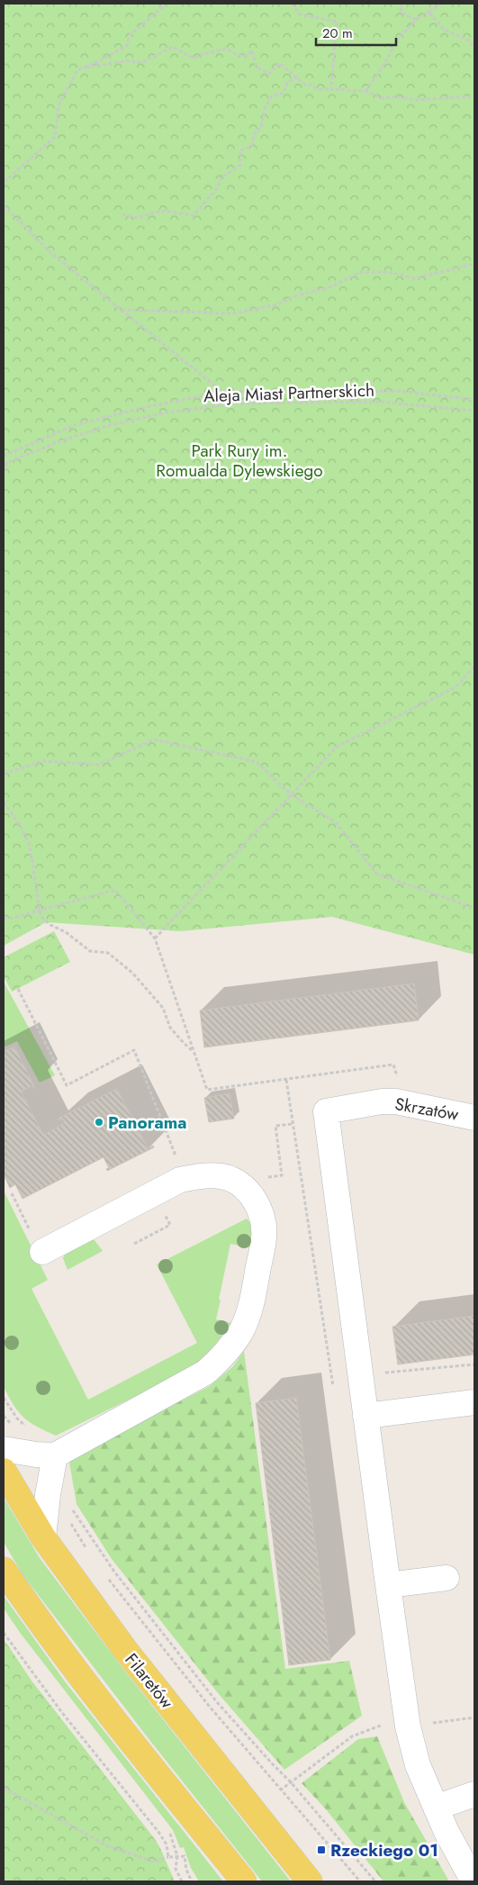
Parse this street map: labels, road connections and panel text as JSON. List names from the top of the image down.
{
  "streets": {
    "main road": ["Filaretów"],
    "street": ["Skrzatów"],
    "path": ["Aleja Miast Partnerskich"]
  },
  "parks": ["Park Rury im. Romualda Dylewskiego"],
  "places": {
    "other": ["Panorama"],
    "transit": ["Rzeckiego 01"]
  },
  "scale_bar": "20 m"
}
